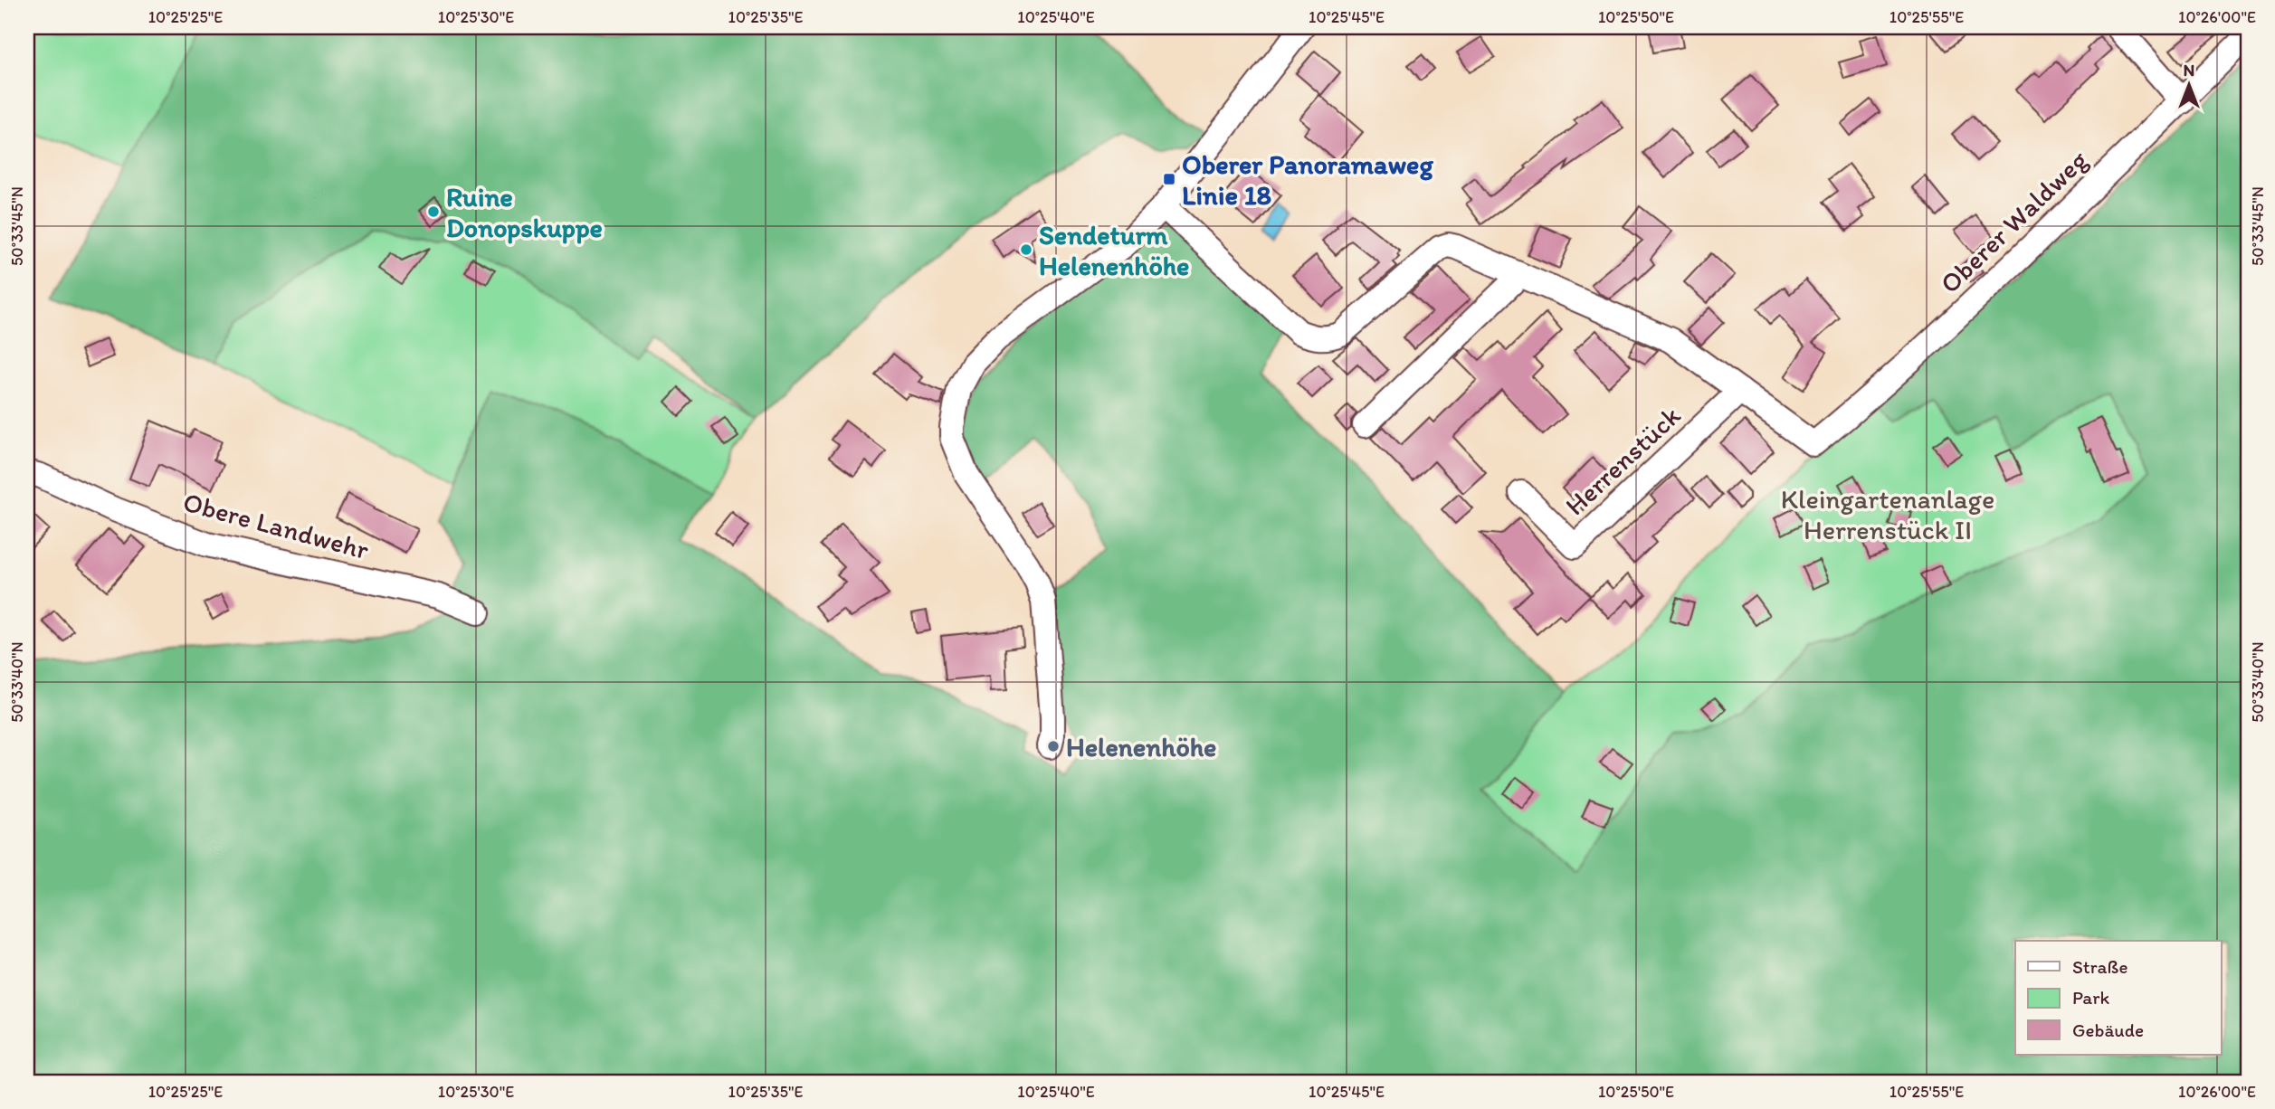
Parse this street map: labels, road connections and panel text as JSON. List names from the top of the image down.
{
  "streets": {
    "street": ["Oberer Waldweg", "Herrenstück", "Obere Landwehr"]
  },
  "crossings": [
    ["Oberer Waldweg", "Herrenstück"]
  ],
  "parks": ["Kleingartenanlage Herrenstück II"],
  "places": {
    "transit": ["Oberer Panoramaweg Linie 18"],
    "other": ["Ruine Donopskuppe", "Sendeturm Helenenhöhe", "Helenenhöhe"]
  },
  "legend": ["Straße", "Park", "Gebäude"],
  "north": "top",
  "coordinates": [
    "10°25'25\"E",
    "10°25'30\"E",
    "10°25'35\"E",
    "10°25'40\"E",
    "10°25'45\"E",
    "10°25'50\"E",
    "10°25'55\"E",
    "10°26'00\"E",
    "50°33'45\"N",
    "50°33'40\"N"
  ]
}
